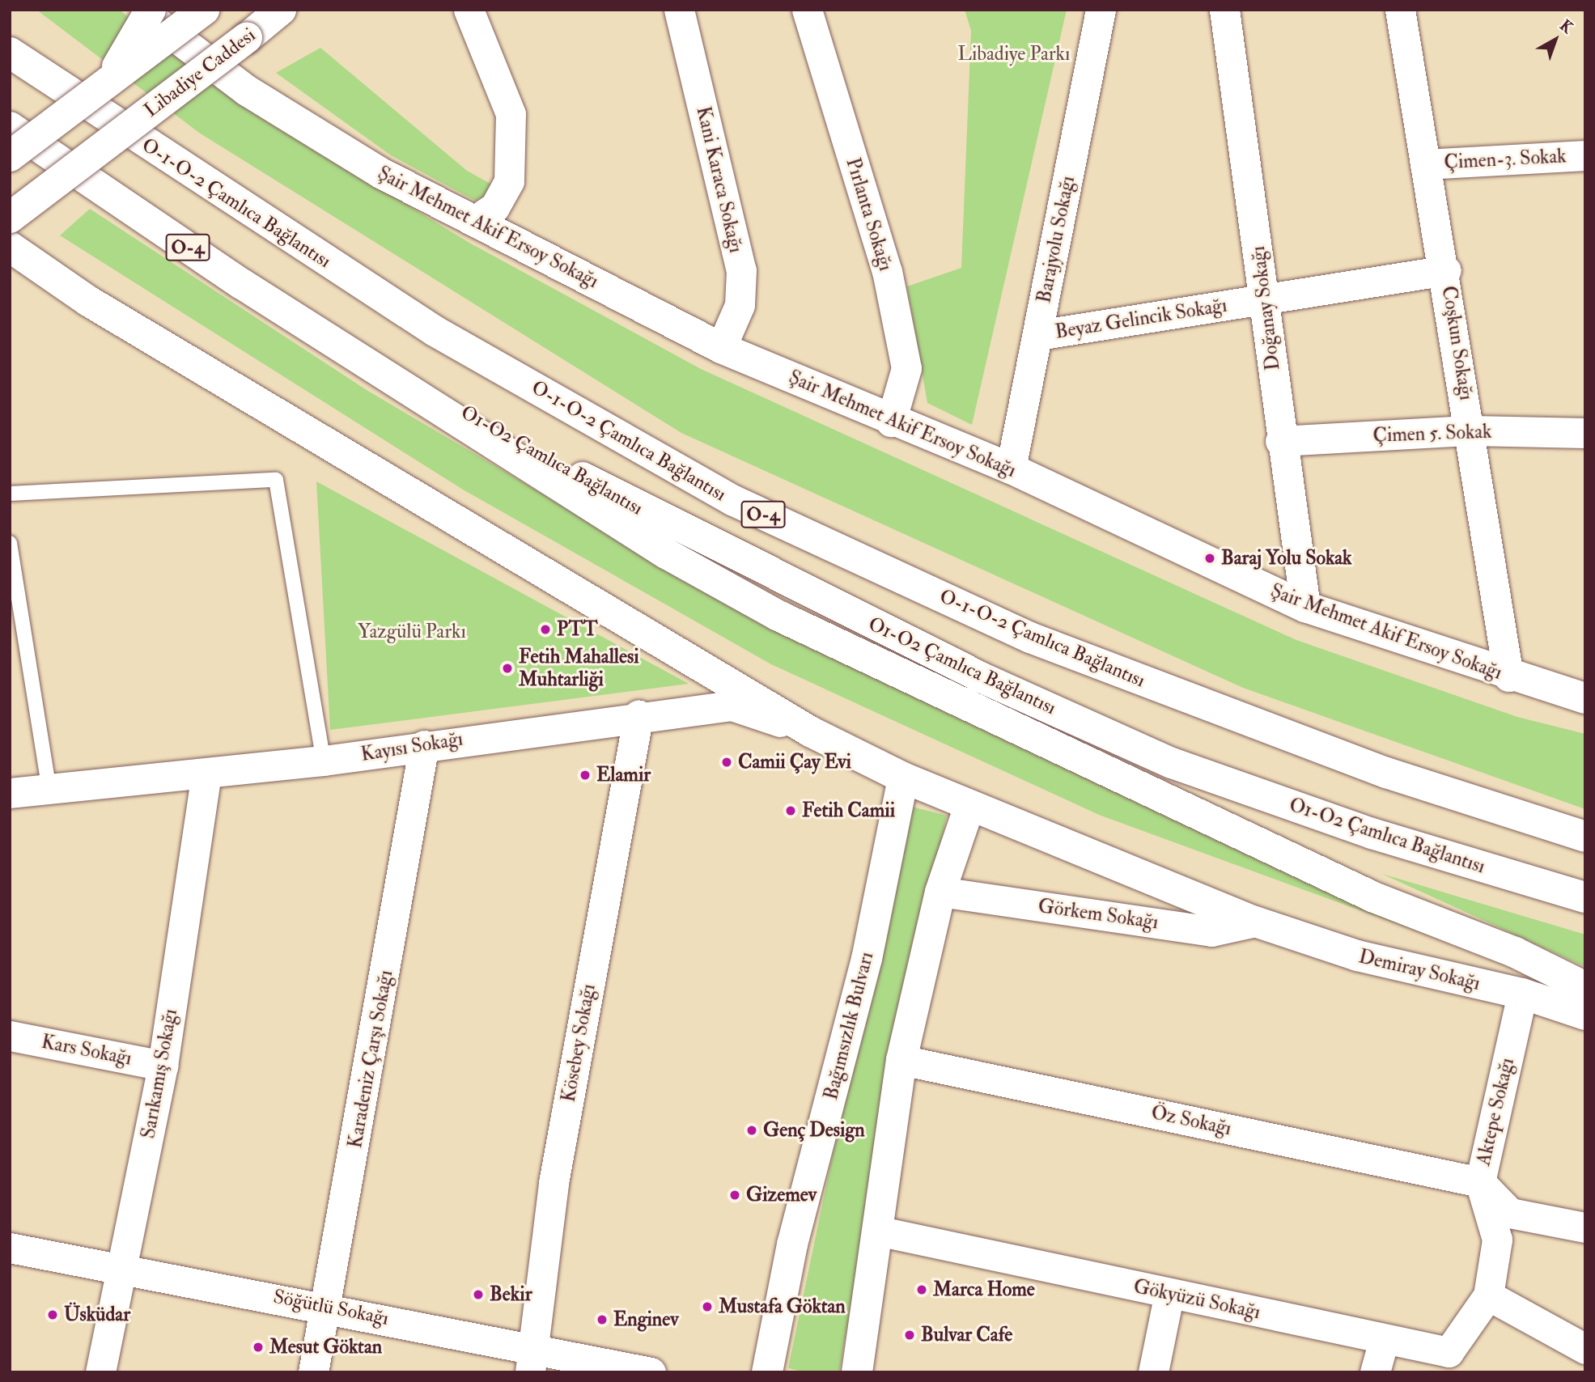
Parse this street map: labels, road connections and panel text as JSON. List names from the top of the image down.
{
  "streets": {
    "main road": [
      "Libadiye Caddesi",
      "O-1-O-2 Çamlıca Bağlantısı",
      "Şair Mehmet Akif Ersoy Sokağı",
      "O-4",
      "O1-O2 Çamlıca Bağlantısı",
      "Demiray Sokağı",
      "Bağımsızlık Bulvarı"
    ],
    "street": [
      "Çimen-3. Sokak",
      "Kani Karaca Sokağı",
      "Pırlanta Sokağı",
      "Barajyolu Sokağı",
      "Doğanay Sokağı",
      "Beyaz Gelincik Sokağı",
      "Coşkun Sokağı",
      "Çimen 5. Sokak",
      "Kayısı Sokağı",
      "Görkem Sokağı",
      "Kösebey Sokağı",
      "Kars Sokağı",
      "Karadeniz Çarşı Sokağı",
      "Sarıkamış Sokağı",
      "Aktepe Sokağı",
      "Öz Sokağı",
      "Gökyüzü Sokağı",
      "Söğütlü Sokağı"
    ]
  },
  "crossings": [
    ["Çimen-3. Sokak", "Coşkun Sokağı"],
    ["Kani Karaca Sokağı", "Şair Mehmet Akif Ersoy Sokağı"],
    ["Pırlanta Sokağı", "Şair Mehmet Akif Ersoy Sokağı"],
    ["Şair Mehmet Akif Ersoy Sokağı", "Barajyolu Sokağı"],
    ["Şair Mehmet Akif Ersoy Sokağı", "Doğanay Sokağı"],
    ["Şair Mehmet Akif Ersoy Sokağı", "Coşkun Sokağı"],
    ["Barajyolu Sokağı", "Beyaz Gelincik Sokağı"],
    ["O-4", "O1-O2 Çamlıca Bağlantısı"],
    ["Doğanay Sokağı", "Beyaz Gelincik Sokağı"],
    ["Doğanay Sokağı", "Çimen 5. Sokak"],
    ["Beyaz Gelincik Sokağı", "Coşkun Sokağı"],
    ["Coşkun Sokağı", "Çimen 5. Sokak"],
    ["Kayısı Sokağı", "Demiray Sokağı"],
    ["Kayısı Sokağı", "Kösebey Sokağı"],
    ["Kayısı Sokağı", "Karadeniz Çarşı Sokağı"],
    ["Kayısı Sokağı", "Sarıkamış Sokağı"],
    ["Görkem Sokağı", "Demiray Sokağı"],
    ["Demiray Sokağı", "Bağımsızlık Bulvarı"],
    ["Demiray Sokağı", "Aktepe Sokağı"],
    ["Kösebey Sokağı", "Söğütlü Sokağı"],
    ["Kars Sokağı", "Sarıkamış Sokağı"],
    ["Karadeniz Çarşı Sokağı", "Söğütlü Sokağı"],
    ["Sarıkamış Sokağı", "Söğütlü Sokağı"],
    ["Aktepe Sokağı", "Öz Sokağı"],
    ["Aktepe Sokağı", "Gökyüzü Sokağı"]
  ],
  "parks": ["Libadiye Parkı", "Yazgülü Parkı"],
  "places": [
    "Baraj Yolu Sokak",
    "PTT",
    "Fetih Mahallesi Muhtarliği",
    "Camii Çay Evi",
    "Elamir",
    "Fetih Camii",
    "Genç Design",
    "Gizemev",
    "Marca Home",
    "Bekir",
    "Mustafa Göktan",
    "Üsküdar",
    "Enginev",
    "Bulvar Cafe",
    "Mesut Göktan"
  ],
  "north": "top right"
}
